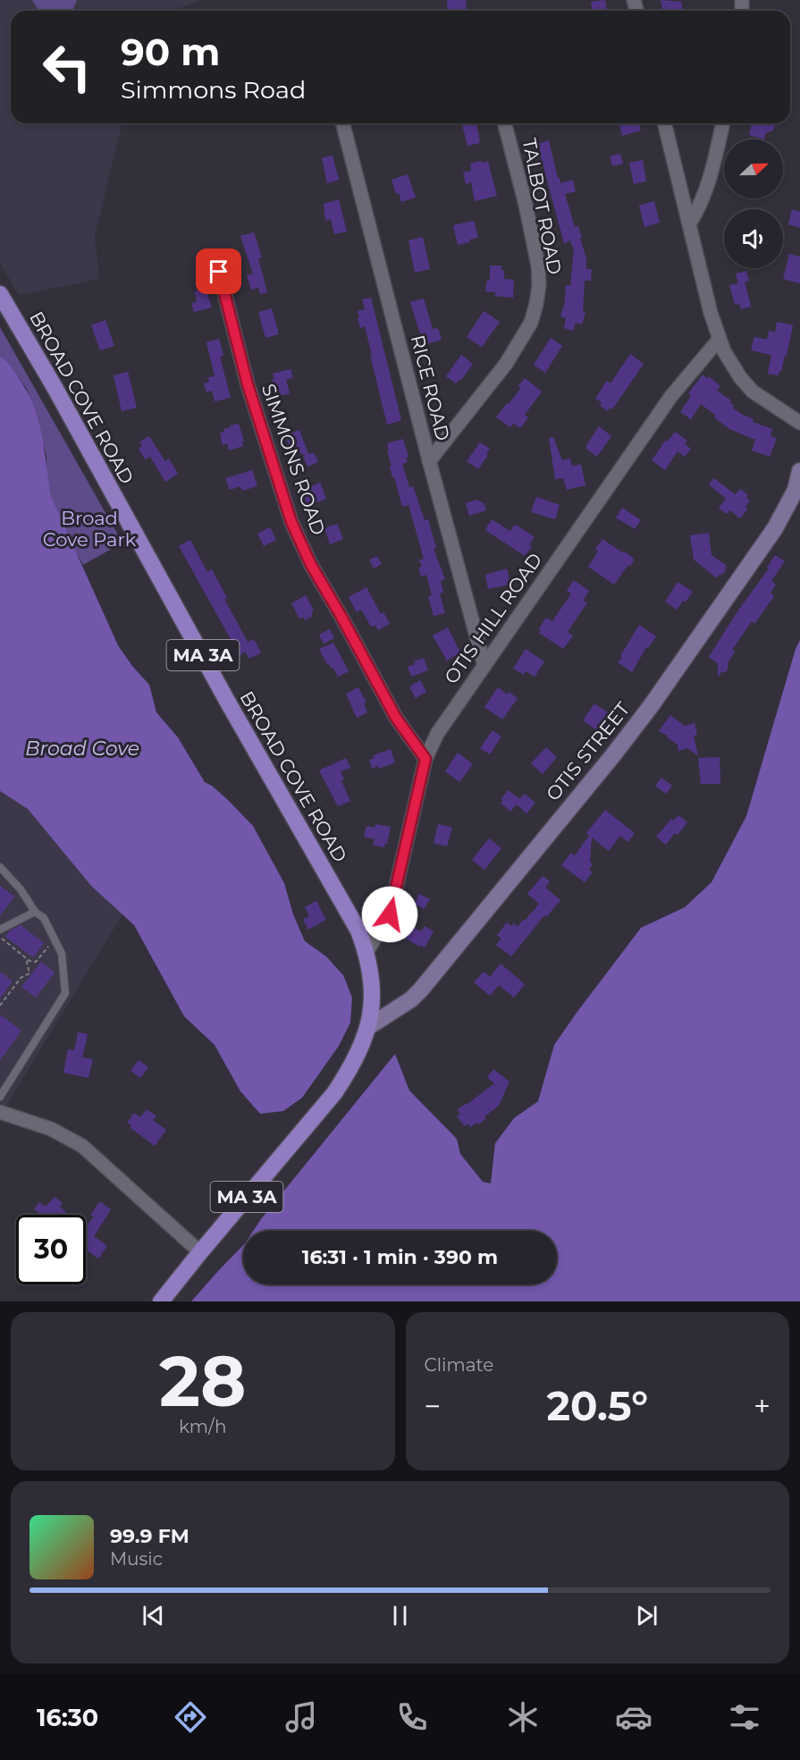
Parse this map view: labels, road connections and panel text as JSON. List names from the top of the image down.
{
  "streets": {
    "main road": ["BROAD COVE ROAD", "MA 3A"],
    "street": [
      "TALBOT ROAD",
      "RICE ROAD",
      "SIMMONS ROAD",
      "OTIS HILL ROAD",
      "OTIS STREET"
    ]
  },
  "crossings": [
    ["TALBOT ROAD", "RICE ROAD"],
    ["RICE ROAD", "OTIS HILL ROAD"],
    ["BROAD COVE ROAD", "OTIS HILL ROAD"],
    ["BROAD COVE ROAD", "MA 3A"],
    ["BROAD COVE ROAD", "OTIS STREET"],
    ["SIMMONS ROAD", "OTIS HILL ROAD"]
  ],
  "water": ["Broad Cove"],
  "parks": ["Broad Cove Park"],
  "north": "right",
  "page": {
    "turn": ["90 m", "Simmons Road"],
    "limit": "30",
    "trip": "16:31 · 1 min · 390 m",
    "tile": [
      ["28", "km/h"],
      "Climate"
    ],
    "heat": ["−", "20.5°", "+"],
    "song": ["99.9 FM", "Music"],
    "tabs": "16:30"
  }
}
